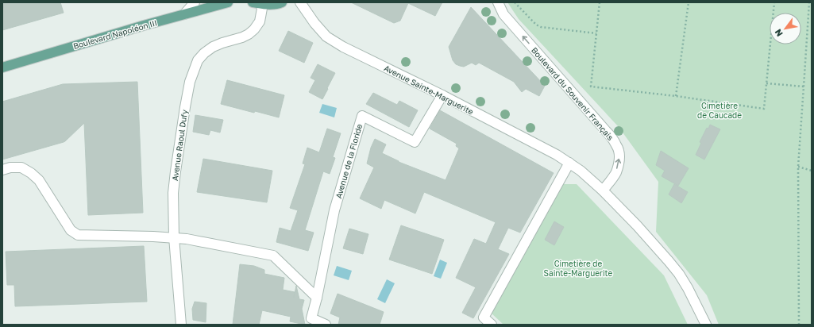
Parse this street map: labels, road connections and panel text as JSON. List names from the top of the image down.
{
  "streets": {
    "main road": ["Boulevard Napoléon III"],
    "street": [
      "Avenue Sainte-Marguerite",
      "Boulevard du Souvenir Français",
      "Avenue Raoul Dufy",
      "Avenue de la Floride"
    ]
  },
  "crossings": [
    ["Avenue Sainte-Marguerite", "Boulevard du Souvenir Français"],
    ["Avenue Sainte-Marguerite", "Avenue de la Floride"]
  ],
  "one_way": ["Boulevard du Souvenir Français"],
  "parks": ["Cimetière de Caucade", "Cimetière de Sainte-Marguerite"],
  "north": "bottom left"
}
